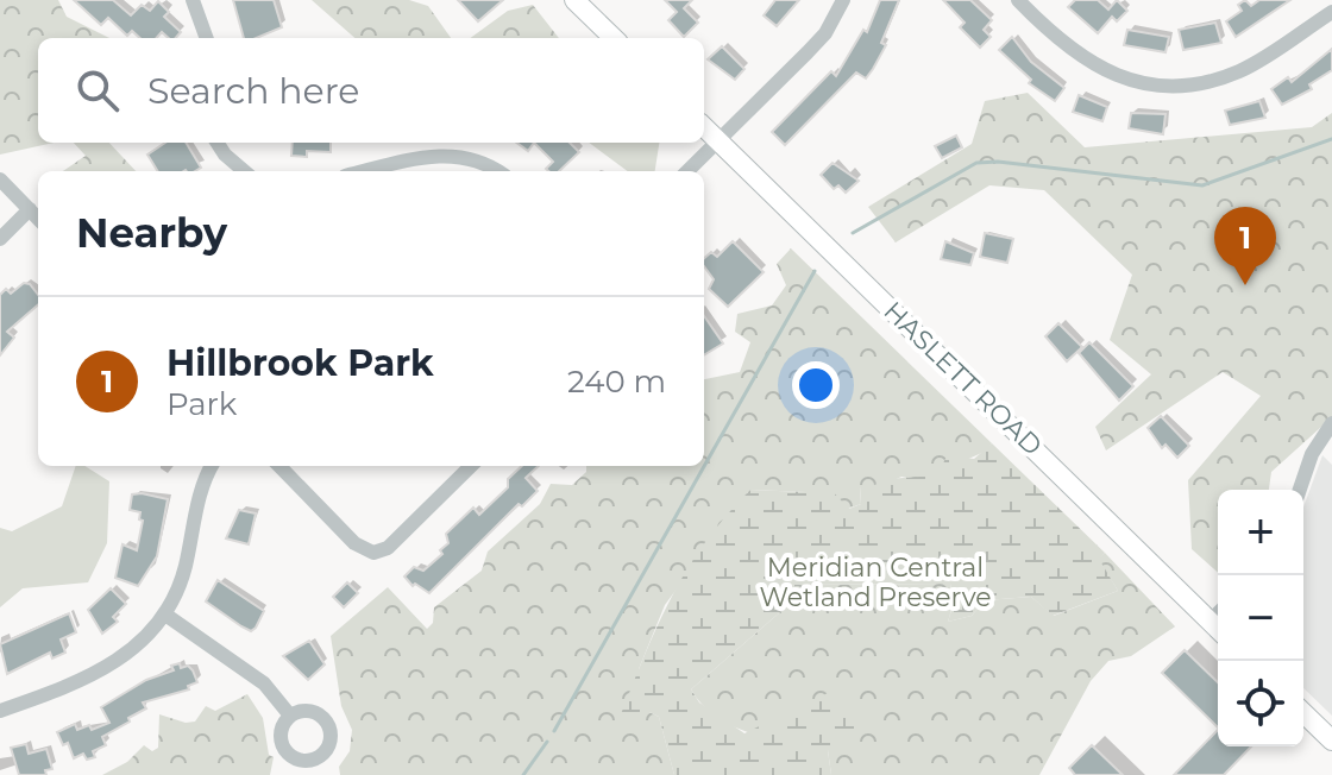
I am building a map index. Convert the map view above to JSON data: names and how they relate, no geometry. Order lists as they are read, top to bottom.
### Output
{
  "streets": {
    "main road": ["HASLETT ROAD"]
  },
  "parks": ["Meridian Central Wetland Preserve"],
  "page": {
    "search": "Search here",
    "heading": "Nearby",
    "pins": "1",
    "list": [
      {
        "mark": "1",
        "name": "Hillbrook Park",
        "note": "Park",
        "value": "240 m"
      }
    ],
    "map_buttons": ["+", "−"]
  }
}
